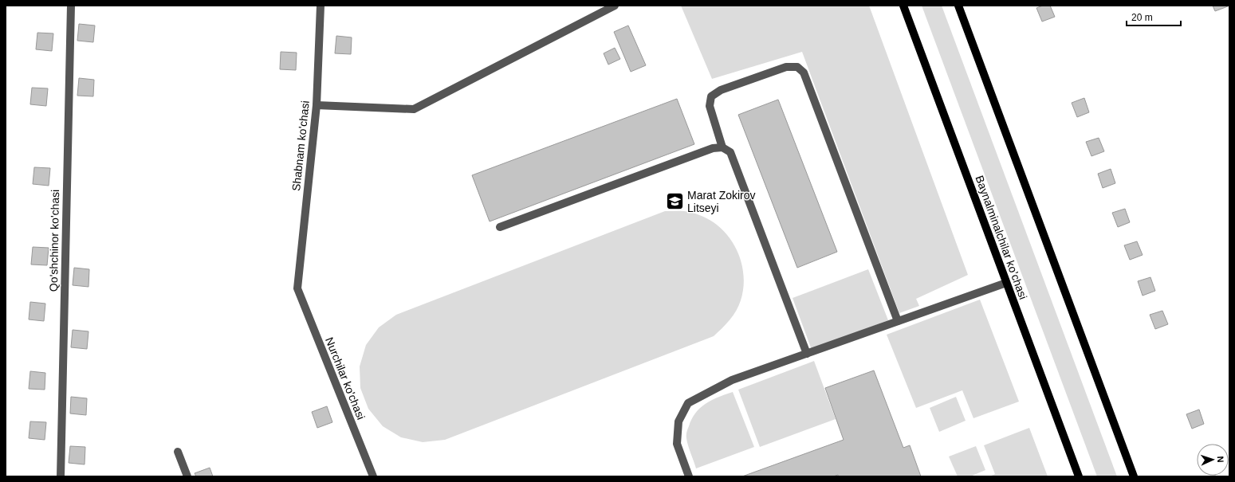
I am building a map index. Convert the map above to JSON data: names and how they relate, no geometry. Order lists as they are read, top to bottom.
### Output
{
  "streets": {
    "main road": ["Baynalminalchilar ko’chasi"],
    "street": ["Shabnam ko'chasi", "Qo'shchinor ko'chasi", "Nurchilar ko'chasi"]
  },
  "crossings": [
    ["Shabnam ko'chasi", "Nurchilar ko'chasi"]
  ],
  "places": {
    "school or university": ["Marat Zokirov Litseyi"]
  },
  "scale_bar": "20 m",
  "north": "right"
}
